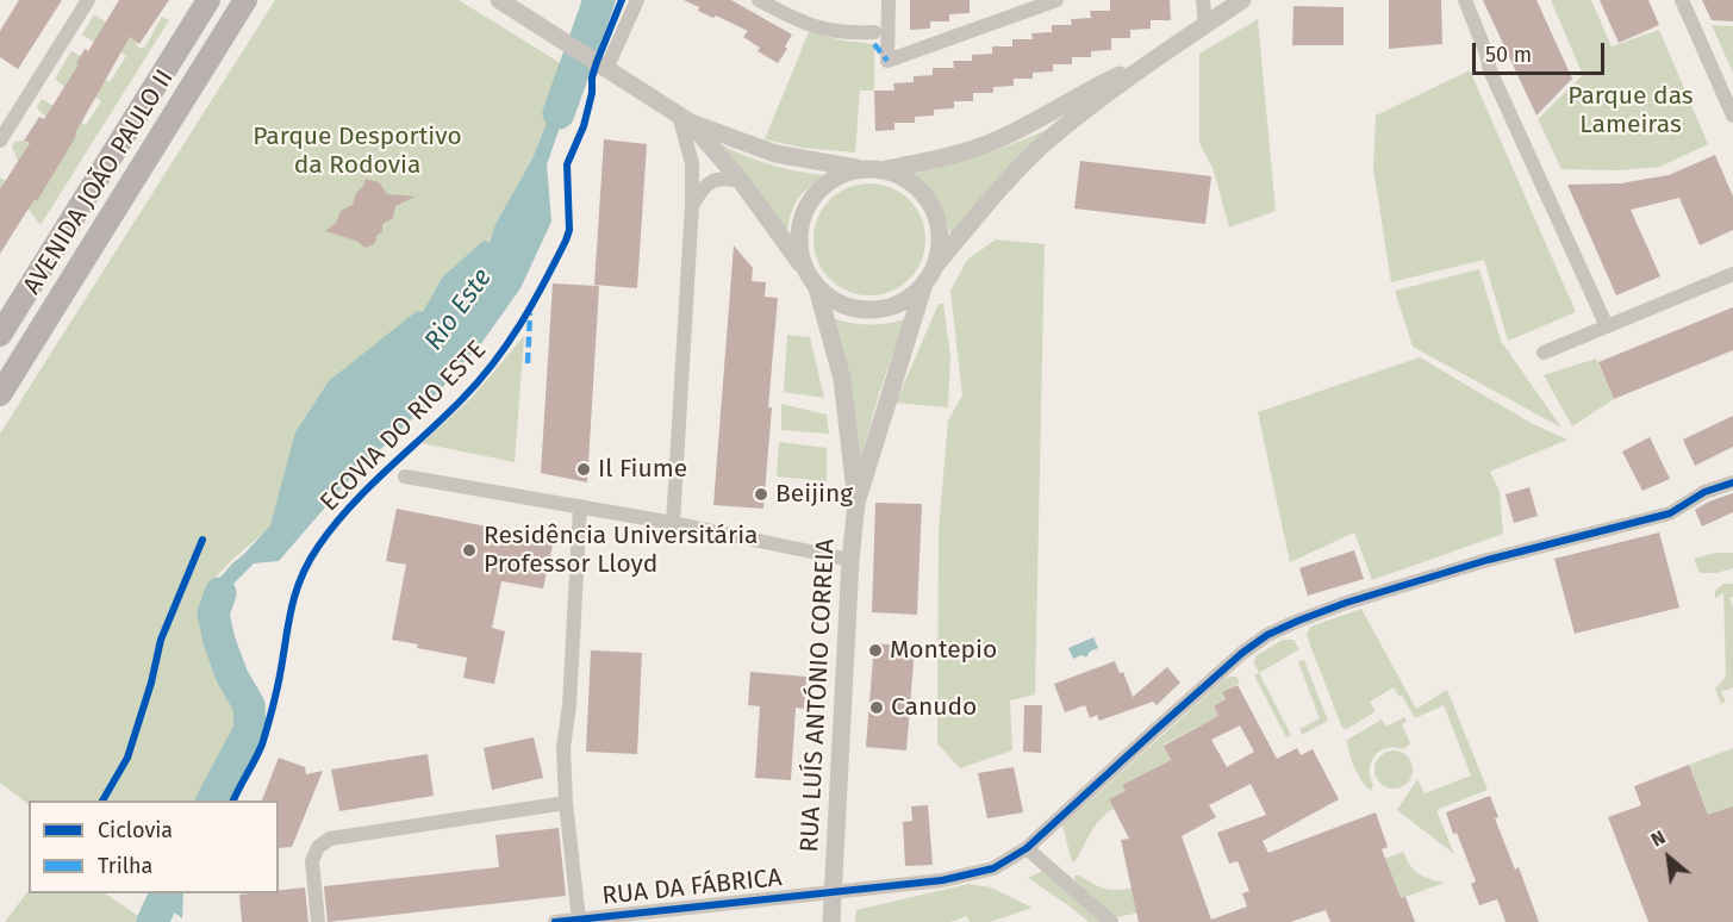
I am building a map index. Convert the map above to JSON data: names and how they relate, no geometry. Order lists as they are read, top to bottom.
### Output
{
  "streets": {
    "main road": ["AVENIDA JOÃO PAULO II"],
    "street": ["RUA LUÍS ANTÓNIO CORREIA", "RUA DA FÁBRICA"],
    "cycle path": ["ECOVIA DO RIO ESTE"]
  },
  "crossings": [
    ["RUA LUÍS ANTÓNIO CORREIA", "RUA DA FÁBRICA"]
  ],
  "water": ["Rio Este"],
  "parks": ["Parque das Lameiras", "Parque Desportivo da Rodovia"],
  "places": [
    "Il Fiume",
    "Beijing",
    "Residência Universitária Professor Lloyd",
    "Montepio",
    "Canudo"
  ],
  "legend": ["Ciclovia", "Trilha"],
  "scale_bar": "50 m",
  "north": "top left"
}
